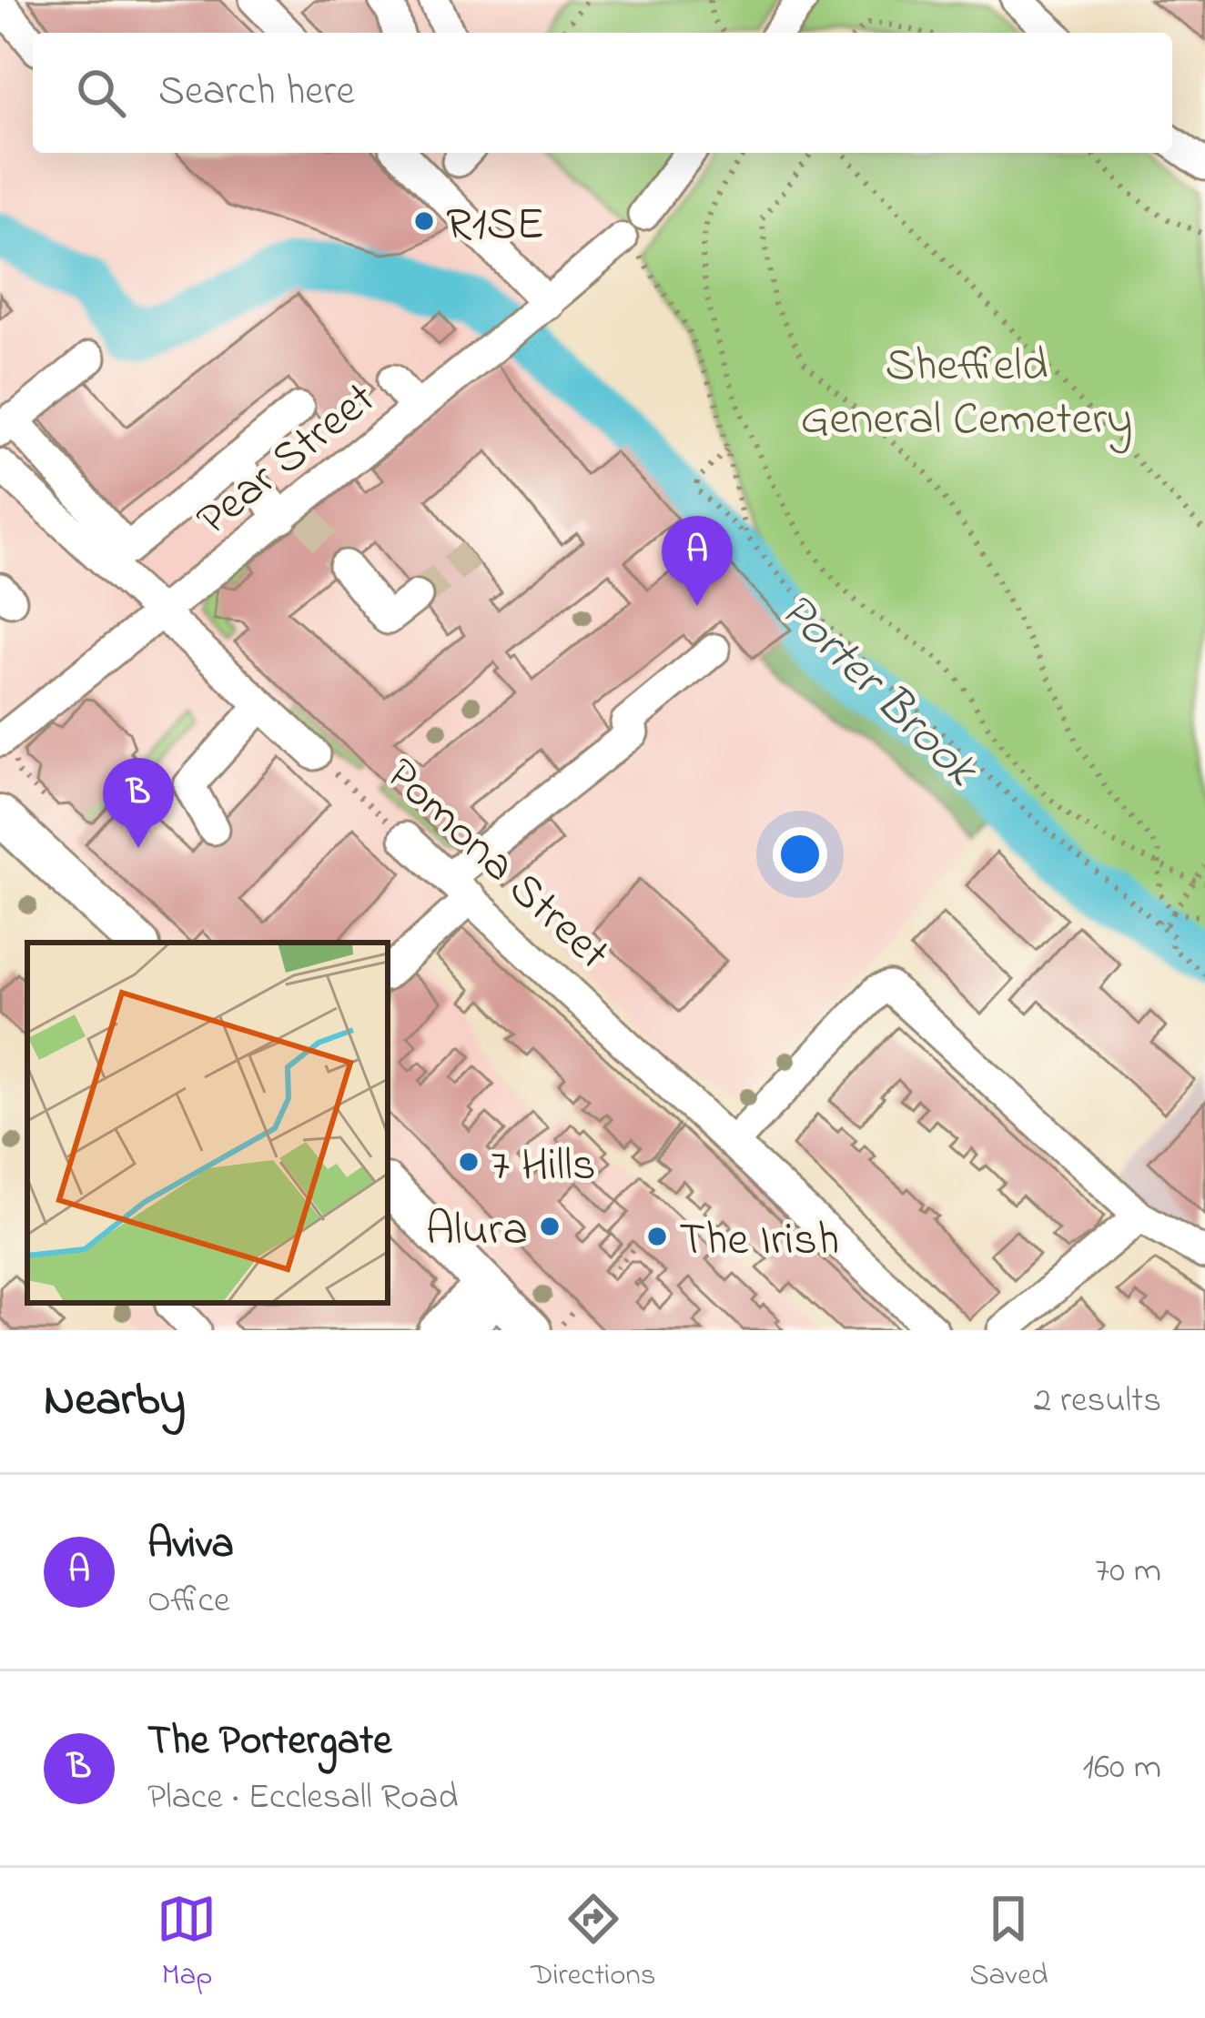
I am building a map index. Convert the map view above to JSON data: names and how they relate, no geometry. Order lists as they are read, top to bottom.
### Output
{
  "streets": {
    "street": ["Pear Street", "Pomona Street"]
  },
  "crossings": [
    ["Pear Street", "Pomona Street"]
  ],
  "water": ["Porter Brook"],
  "parks": ["Sheffield General Cemetery"],
  "places": [
    "R1SE",
    "7 Hills",
    "Alura",
    "The Irish"
  ],
  "page": {
    "search": "Search here",
    "pins": ["A", "B"],
    "heading": ["Nearby", "2 results"],
    "list": [
      {
        "mark": "A",
        "name": "Aviva",
        "note": "Office",
        "value": "70 m"
      },
      {
        "mark": "B",
        "name": "The Portergate",
        "note": "Place · Ecclesall Road",
        "value": "160 m"
      }
    ],
    "nav": ["Map", "Directions", "Saved"]
  }
}
